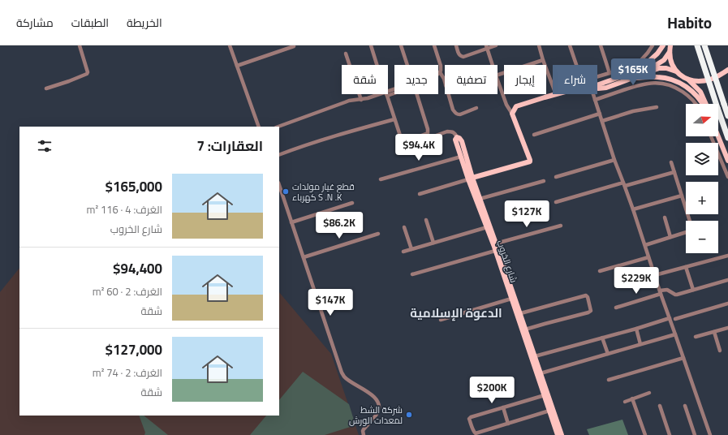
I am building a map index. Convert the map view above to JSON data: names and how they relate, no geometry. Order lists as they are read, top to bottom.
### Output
{
  "streets": {
    "main road": ["شارع الخروب"]
  },
  "districts": ["الدعوة الإسلامية"],
  "places": ["قطع غيار مولدات كهرباء S .N .K", "شركة الشط لمعدات الورش"],
  "north": "right",
  "page": {
    "header": "Habito",
    "nav": ["الخريطة", "الطبقات", "مشاركة"],
    "price": [
      "$165K",
      "$94.4K",
      "$127K",
      "$86.2K",
      "$229K",
      "$147K",
      "$200K"
    ],
    "chip": [
      "شراء",
      "إيجار",
      "تصفية",
      "جديد",
      "شقة"
    ],
    "map_buttons": ["+", "−"],
    "heading": "العقارات: 7",
    "list": [
      {
        "name": "$165,000",
        "note": "الغرف: 4 · 116 m² · شارع الخروب"
      },
      {
        "name": "$94,400",
        "note": "الغرف: 2 · 60 m² · شقة"
      },
      {
        "name": "$127,000",
        "note": "الغرف: 2 · 74 m² · شقة"
      }
    ]
  }
}
